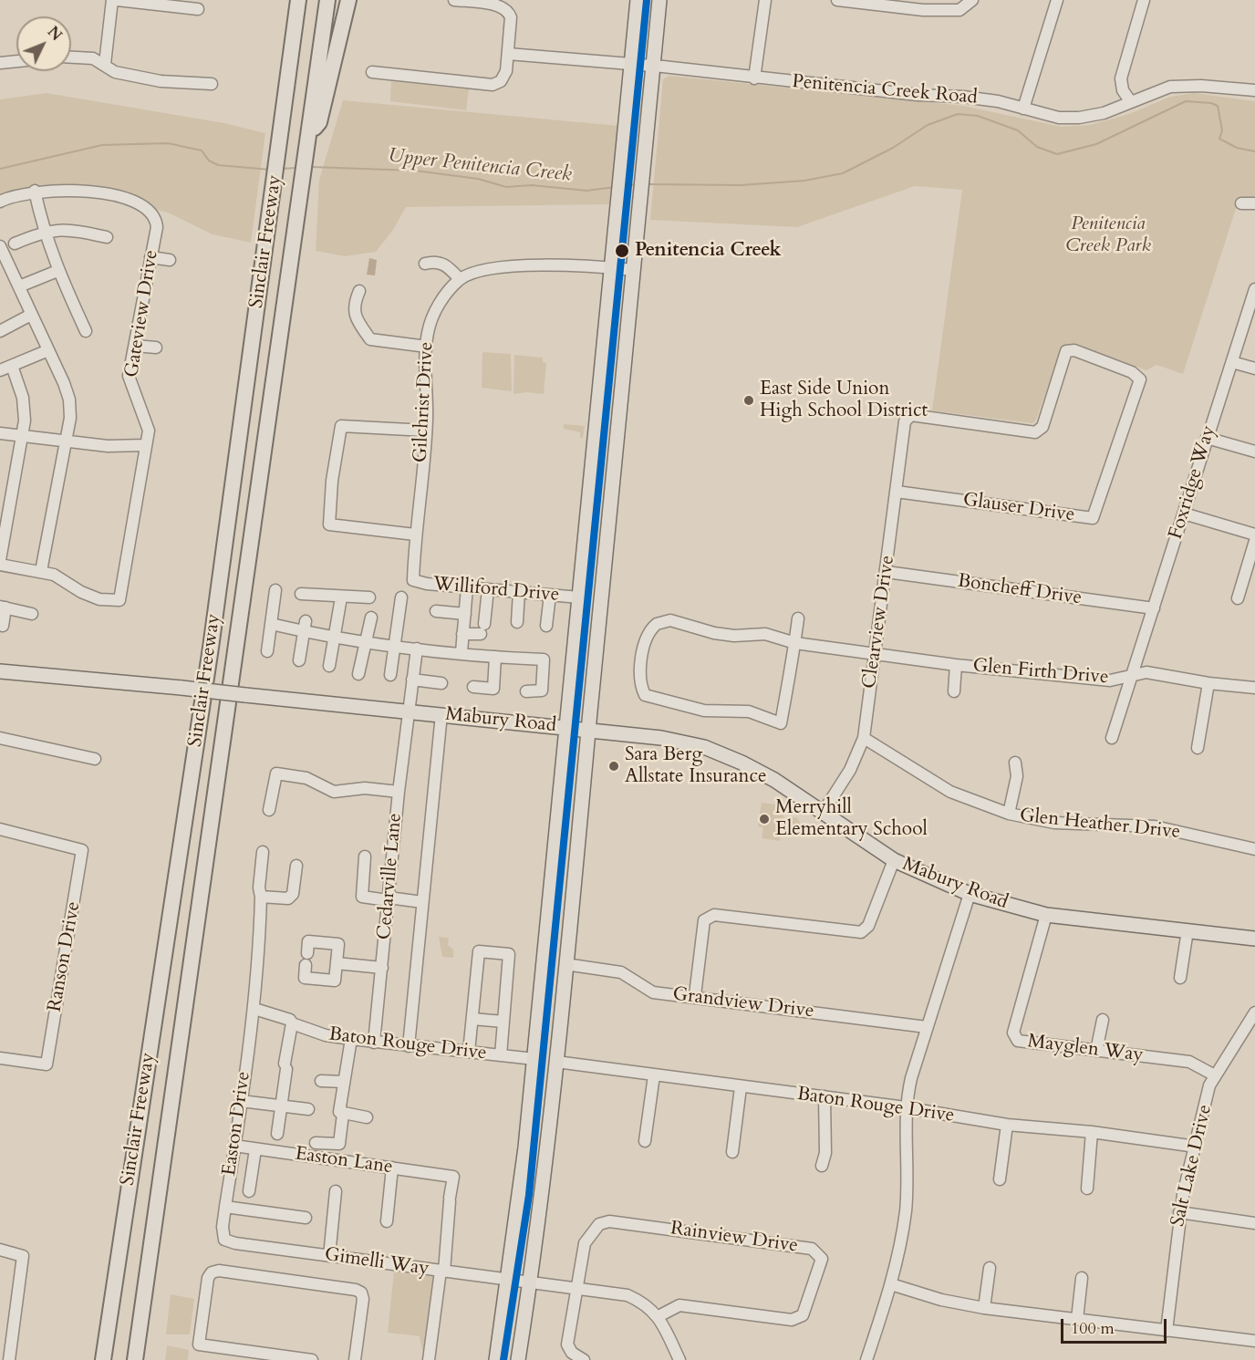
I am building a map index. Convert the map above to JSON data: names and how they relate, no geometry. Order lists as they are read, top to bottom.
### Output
{
  "streets": {
    "highway": ["Sinclair Freeway"],
    "main road": ["Mabury Road"],
    "street": [
      "Penitencia Creek Road",
      "Gateview Drive",
      "Gilchrist Drive",
      "Foxridge Way",
      "Glauser Drive",
      "Williford Drive",
      "Boncheff Drive",
      "Clearview Drive",
      "Glen Firth Drive",
      "Glen Heather Drive",
      "Cedarville Lane",
      "Ranson Drive",
      "Grandview Drive",
      "Baton Rouge Drive",
      "Mayglen Way",
      "Easton Drive",
      "Easton Lane",
      "Salt Lake Drive",
      "Rainview Drive",
      "Gimelli Way"
    ]
  },
  "crossings": [
    ["Gilchrist Drive", "Williford Drive"],
    ["Foxridge Way", "Boncheff Drive"],
    ["Foxridge Way", "Glen Firth Drive"],
    ["Glauser Drive", "Clearview Drive"],
    ["Boncheff Drive", "Clearview Drive"],
    ["Clearview Drive", "Glen Firth Drive"],
    ["Clearview Drive", "Mabury Road"],
    ["Clearview Drive", "Glen Heather Drive"],
    ["Mabury Road", "Cedarville Lane"],
    ["Mabury Road", "Mayglen Way"],
    ["Cedarville Lane", "Baton Rouge Drive"],
    ["Baton Rouge Drive", "Easton Drive"],
    ["Baton Rouge Drive", "Salt Lake Drive"],
    ["Mayglen Way", "Salt Lake Drive"],
    ["Easton Drive", "Easton Lane"],
    ["Easton Drive", "Gimelli Way"],
    ["Easton Lane", "Gimelli Way"],
    ["Rainview Drive", "Gimelli Way"]
  ],
  "water": ["Upper Penitencia Creek"],
  "parks": ["Penitencia Creek Park"],
  "places": [
    "Penitencia Creek",
    "East Side Union High School District",
    "Sara Berg Allstate Insurance",
    "Merryhill Elementary School"
  ],
  "scale_bar": "100 m",
  "north": "top right"
}
